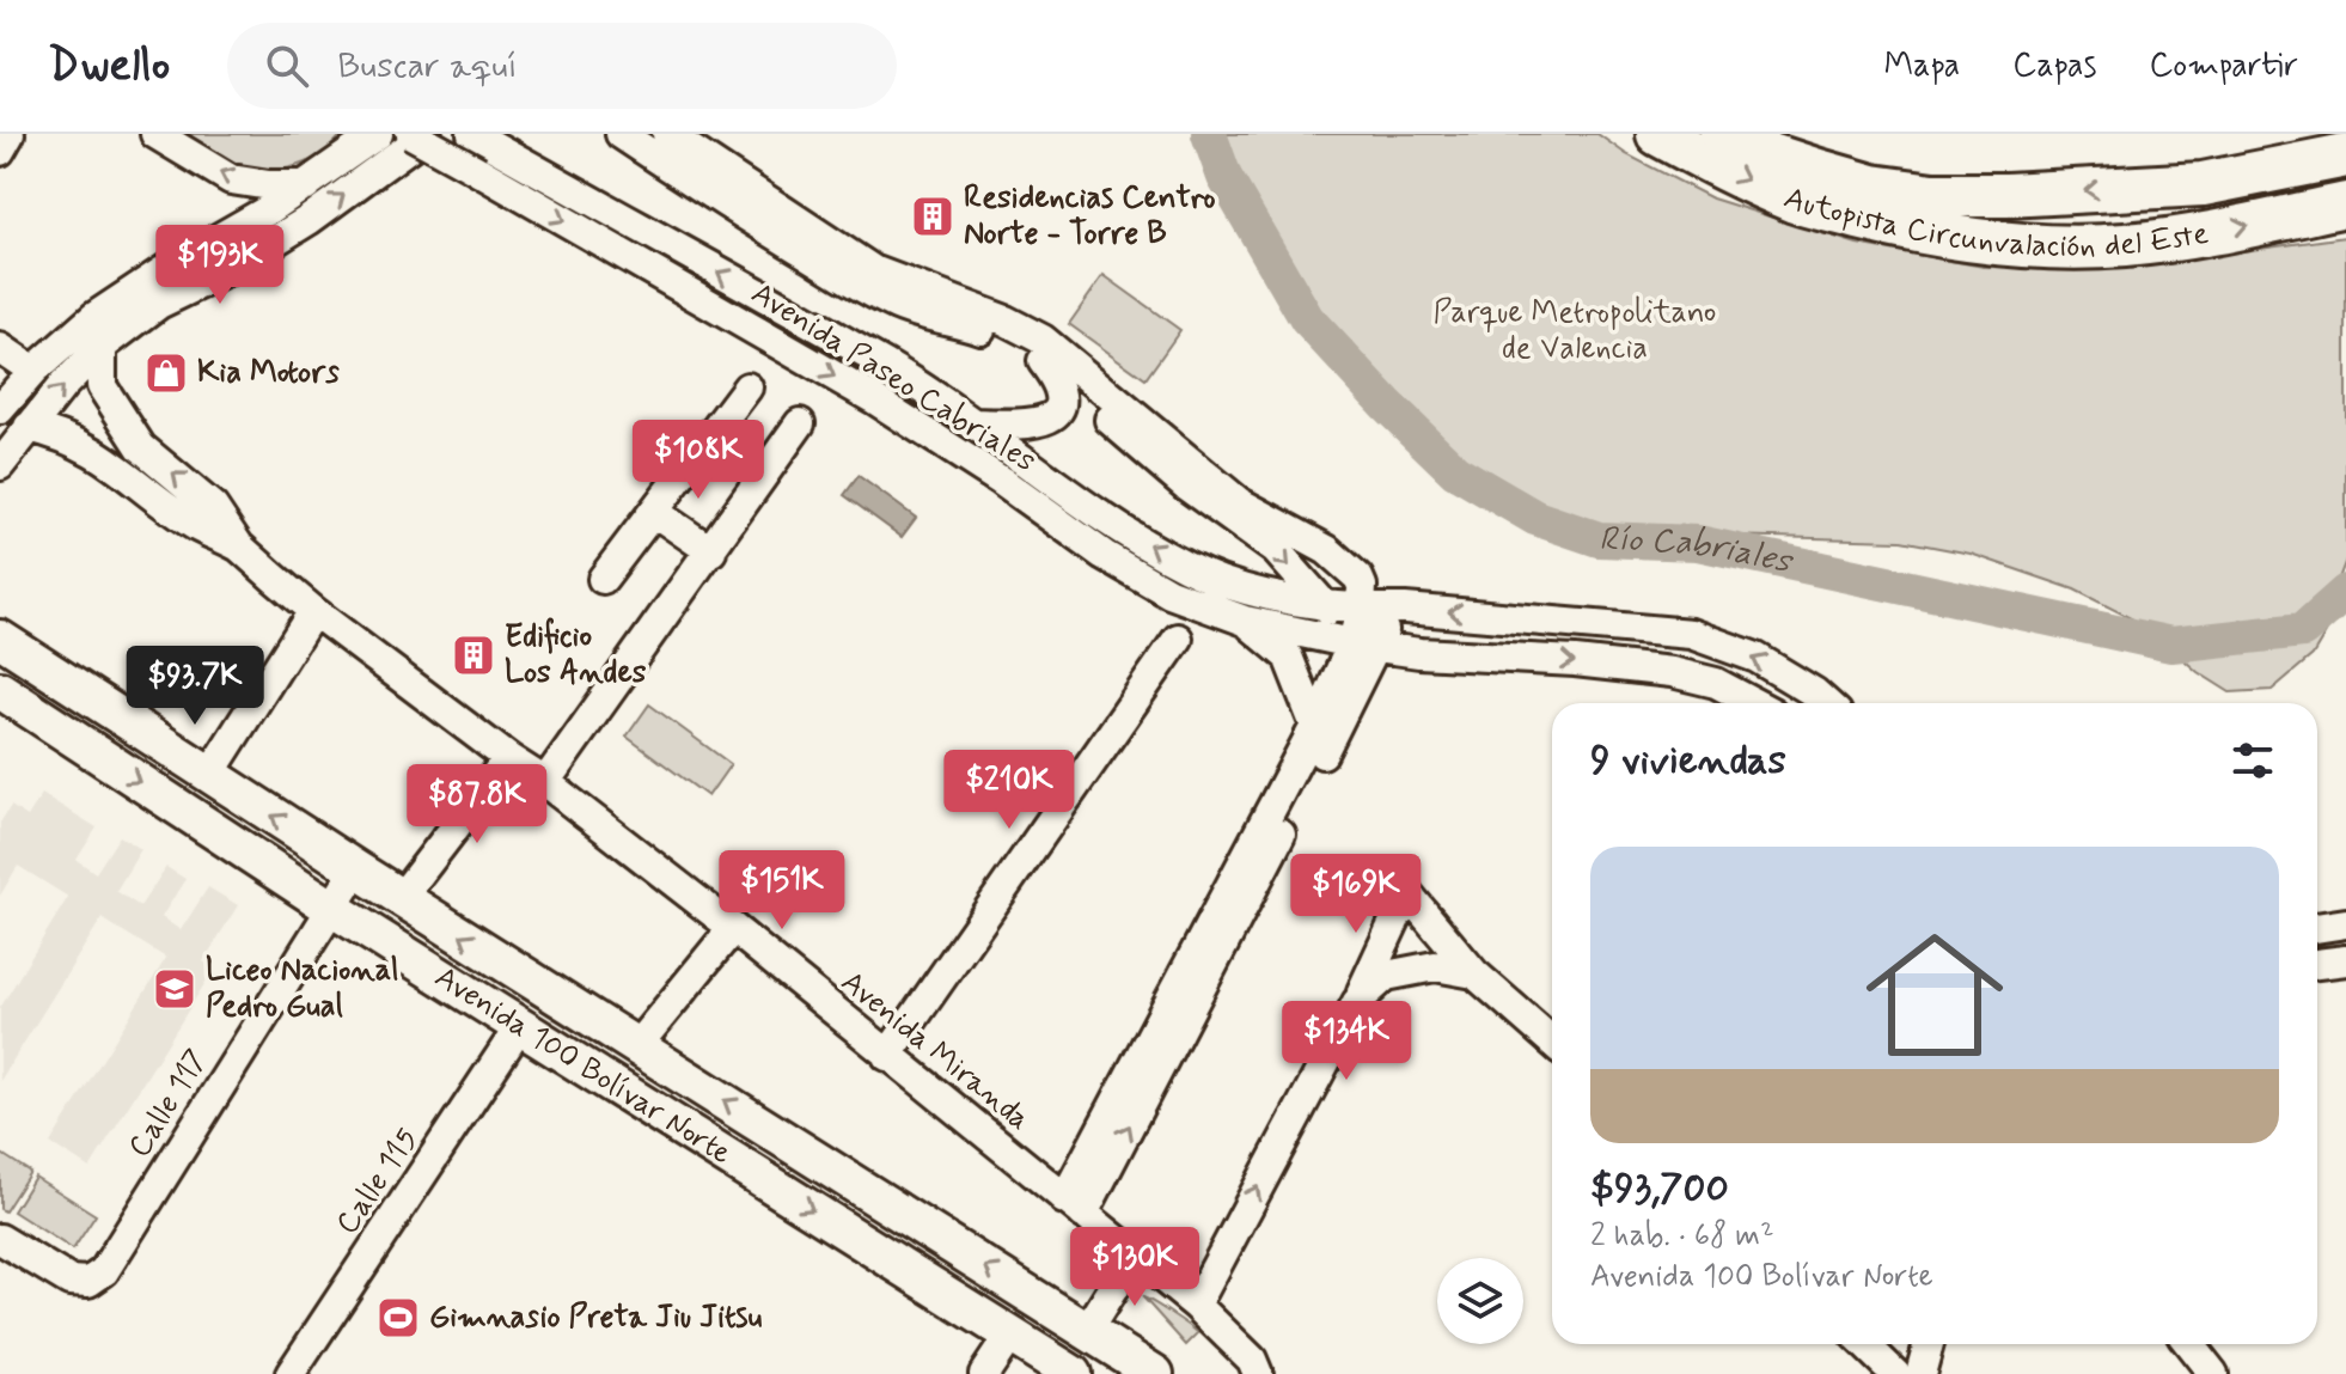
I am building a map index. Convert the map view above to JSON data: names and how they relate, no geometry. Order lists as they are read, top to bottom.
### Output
{
  "streets": {
    "highway": ["Autopista Circunvalación del Este"],
    "main road": ["Avenida 100 Bolívar Norte"],
    "street": [
      "Avenida Paseo Cabriales",
      "Avenida Miranda",
      "Calle 117",
      "Calle 115"
    ]
  },
  "crossings": [
    ["Avenida 100 Bolívar Norte", "Calle 117"],
    ["Avenida 100 Bolívar Norte", "Calle 115"]
  ],
  "water": ["Río Cabriales"],
  "parks": ["Parque Metropolitano de Valencia"],
  "places": {
    "building": ["Residencias Centro Norte - Torre B", "Edificio Los Andes"],
    "shop": ["Kia Motors"],
    "school or university": ["Liceo Nacional Pedro Gual"],
    "sports": ["Gimnasio Preta Jiu Jitsu"]
  },
  "page": {
    "header": "Dwello",
    "search": "Buscar aquí",
    "nav": ["Mapa", "Capas", "Compartir"],
    "price": [
      "$193K",
      "$108K",
      "$93.7K",
      "$210K",
      "$87.8K",
      "$151K",
      "$169K",
      "$134K",
      "$130K"
    ],
    "heading": "9 viviendas",
    "list": [
      {
        "name": "$93,700",
        "note": "2 hab. · 68 m² · Avenida 100 Bolívar Norte"
      }
    ]
  }
}
